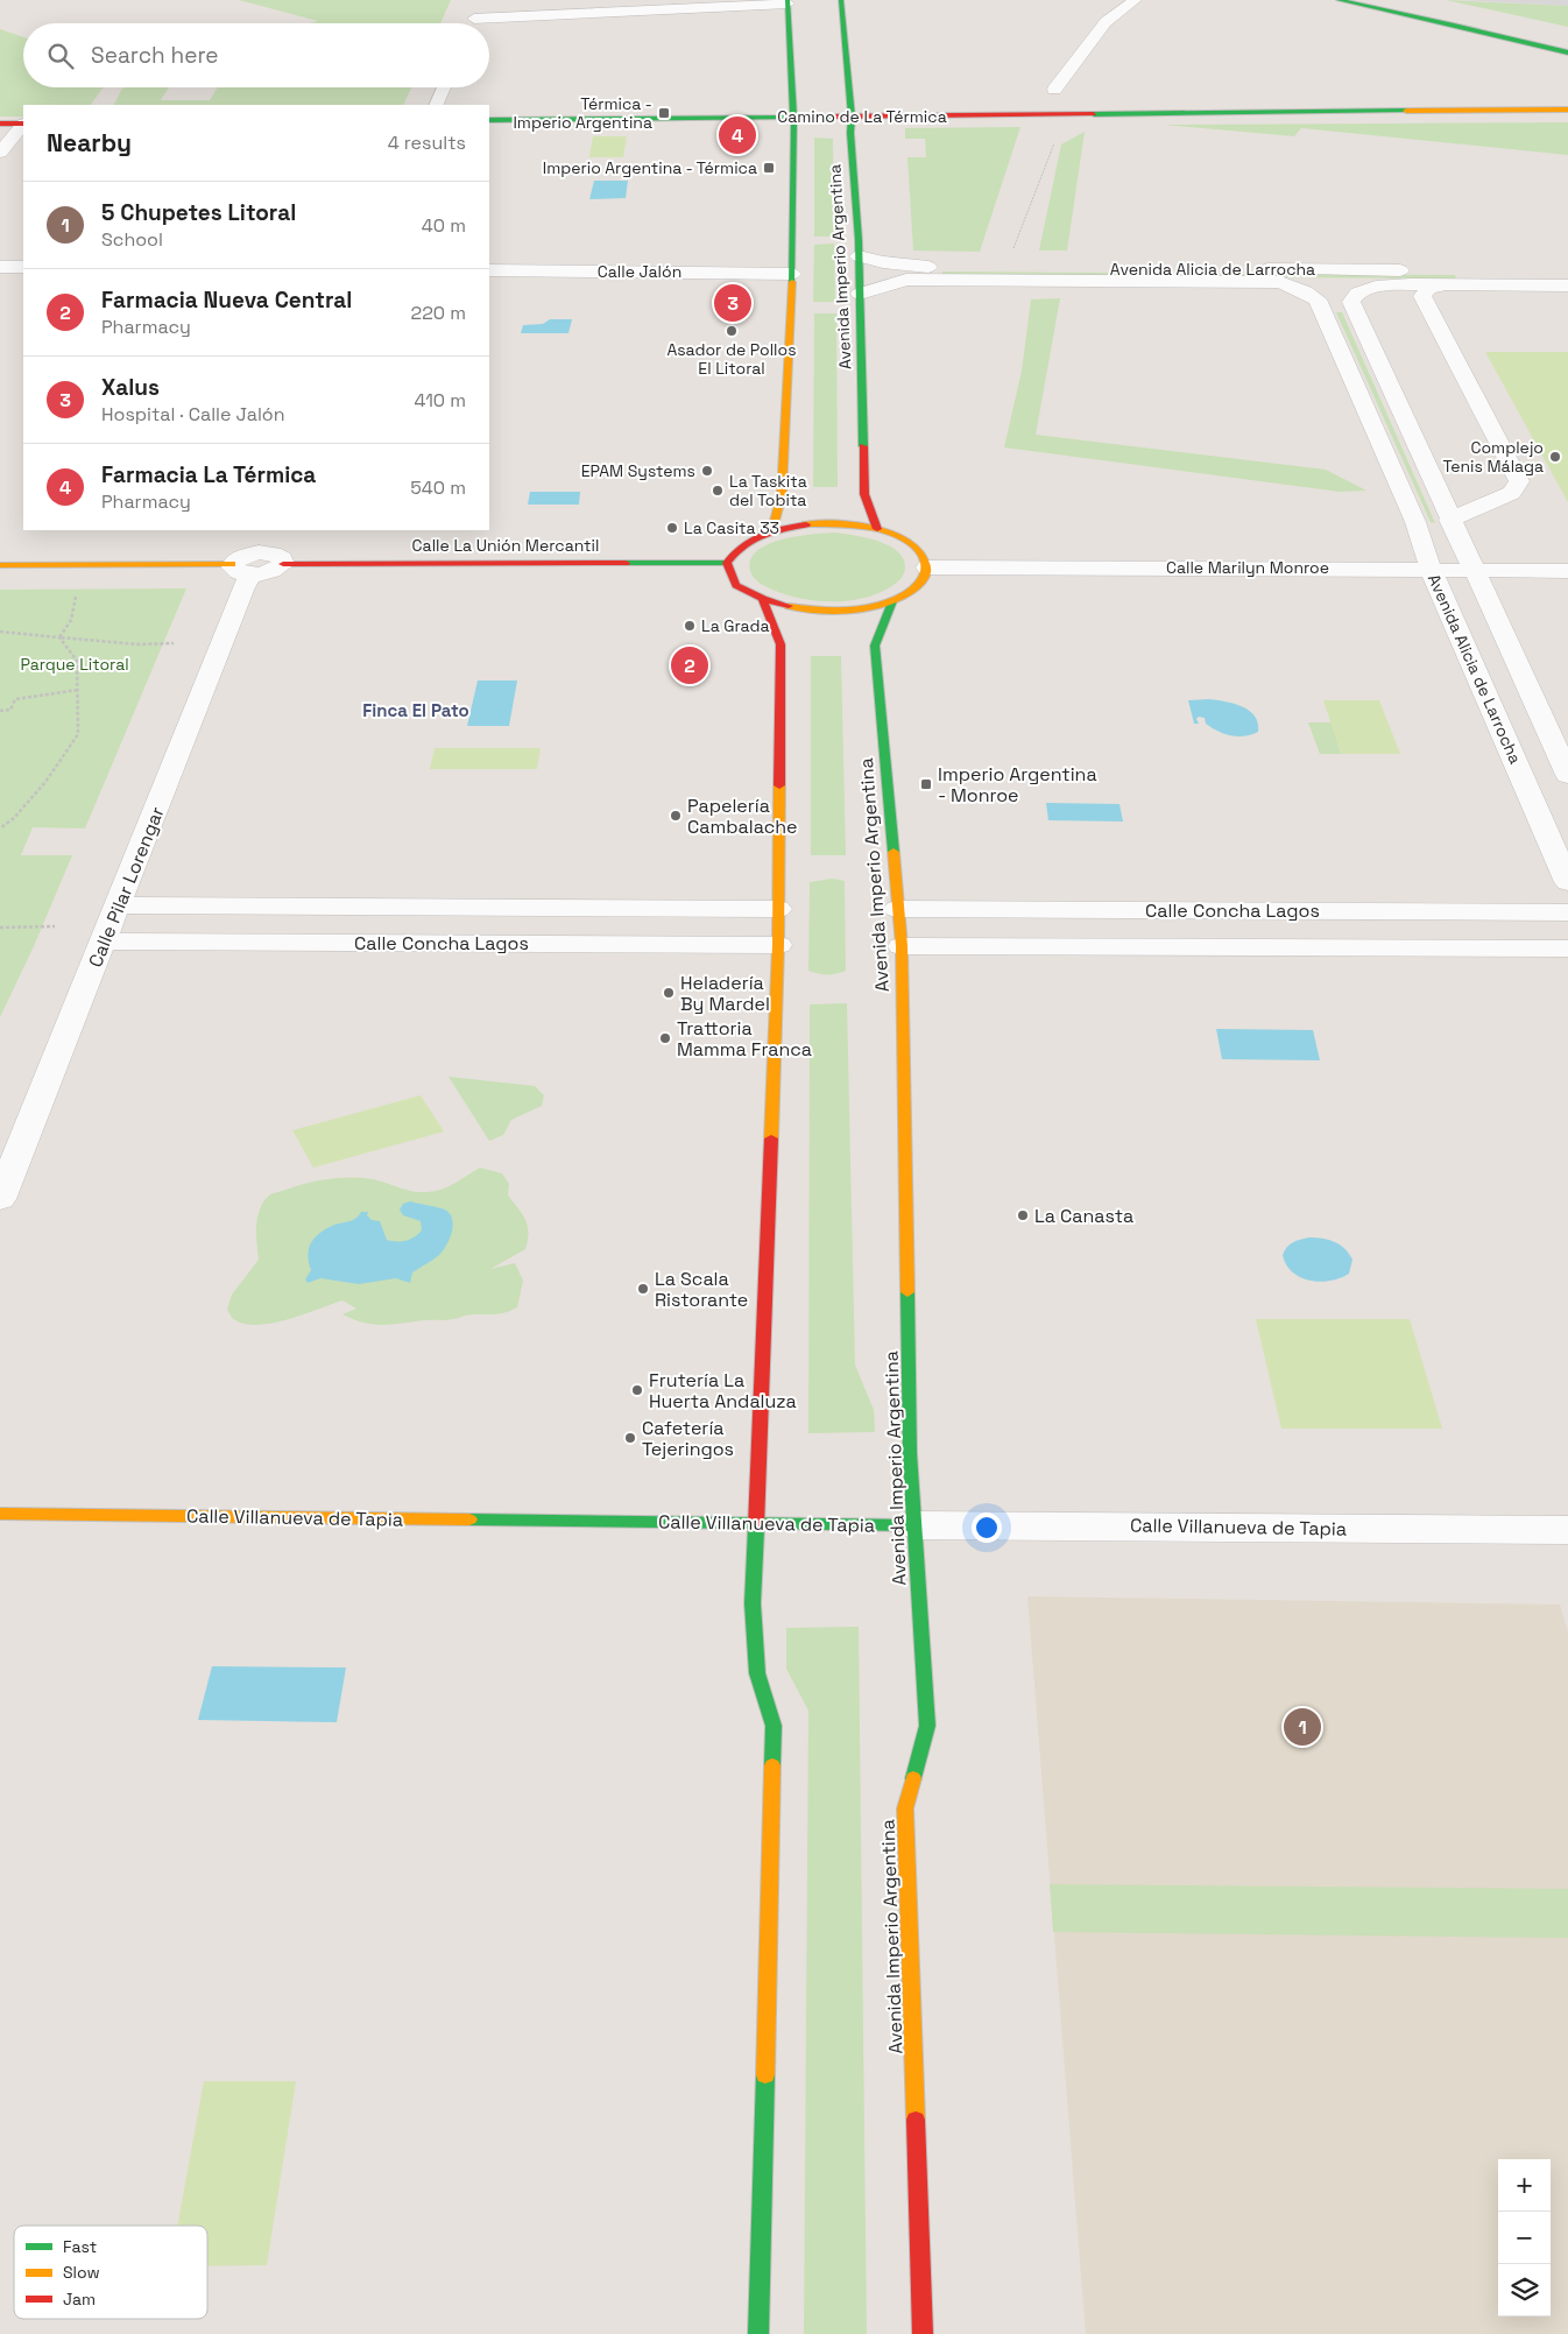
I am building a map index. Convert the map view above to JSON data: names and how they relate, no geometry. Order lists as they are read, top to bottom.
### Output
{
  "streets": {
    "street": [
      "Camino de La Térmica",
      "Avenida Imperio Argentina",
      "Avenida Alicia de Larrocha",
      "Calle Jalón",
      "Calle La Unión Mercantil",
      "Calle Marilyn Monroe",
      "Calle Pilar Lorengar",
      "Calle Concha Lagos",
      "Calle Villanueva de Tapia"
    ]
  },
  "crossings": [
    ["Camino de La Térmica", "Avenida Imperio Argentina"],
    ["Avenida Imperio Argentina", "Avenida Alicia de Larrocha"],
    ["Avenida Imperio Argentina", "Calle Concha Lagos"],
    ["Avenida Imperio Argentina", "Calle Villanueva de Tapia"],
    ["Avenida Alicia de Larrocha", "Calle Marilyn Monroe"],
    ["Calle Pilar Lorengar", "Calle Concha Lagos"]
  ],
  "districts": ["Finca El Pato"],
  "parks": ["Parque Litoral"],
  "places": {
    "transit": ["Térmica - Imperio Argentina", "Imperio Argentina - Térmica", "Imperio Argentina - Monroe"],
    "other": [
      "Asador de Pollos El Litoral",
      "Complejo Tenis Málaga",
      "EPAM Systems",
      "La Taskita del Tobita",
      "La Casita 33",
      "La Grada",
      "Papelería Cambalache",
      "Heladería By Mardel",
      "Trattoria Mamma Franca",
      "La Canasta",
      "La Scala Ristorante",
      "Frutería La Huerta Andaluza",
      "Cafetería Tejeringos"
    ]
  },
  "legend": ["Fast", "Slow", "Jam"],
  "page": {
    "search": "Search here",
    "heading": ["Nearby", "4 results"],
    "pins": [
      "4",
      "3",
      "2",
      "1"
    ],
    "list": [
      {
        "mark": "1",
        "name": "5 Chupetes Litoral",
        "note": "School",
        "value": "40 m"
      },
      {
        "mark": "2",
        "name": "Farmacia Nueva Central",
        "note": "Pharmacy",
        "value": "220 m"
      },
      {
        "mark": "3",
        "name": "Xalus",
        "note": "Hospital · Calle Jalón",
        "value": "410 m"
      },
      {
        "mark": "4",
        "name": "Farmacia La Térmica",
        "note": "Pharmacy",
        "value": "540 m"
      }
    ],
    "map_buttons": ["+", "−"]
  }
}
